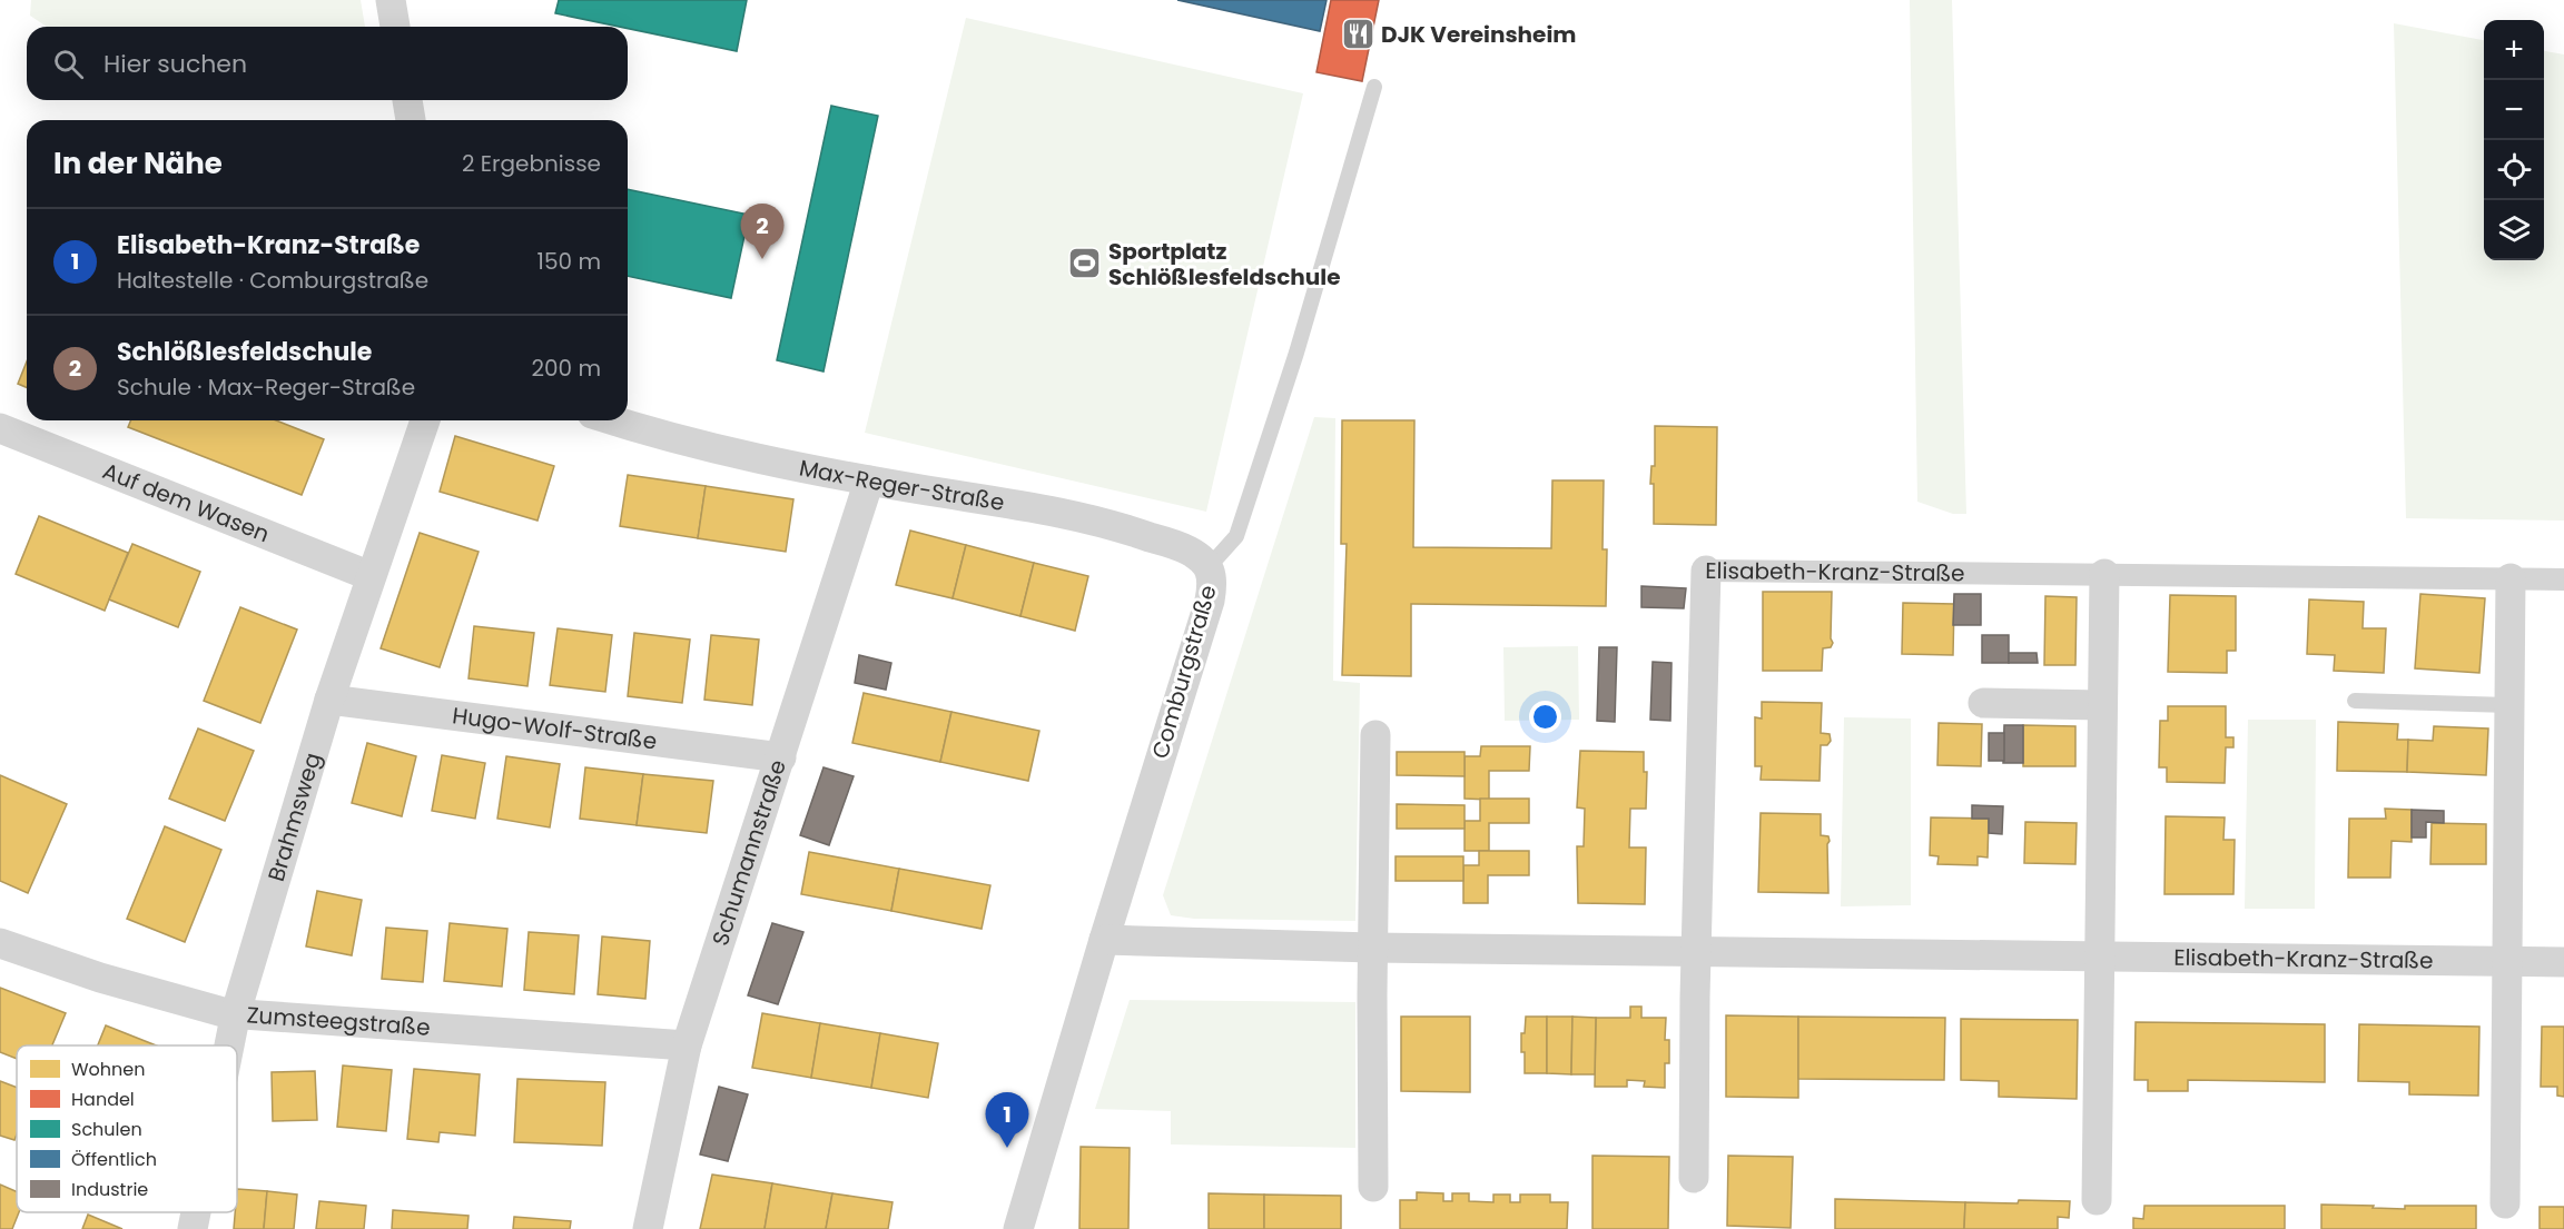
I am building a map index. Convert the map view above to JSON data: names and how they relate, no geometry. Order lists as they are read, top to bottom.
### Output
{
  "streets": {
    "street": [
      "Max-Reger-Straße",
      "Auf dem Wasen",
      "Elisabeth-Kranz-Straße",
      "Comburgstraße",
      "Hugo-Wolf-Straße",
      "Brahmsweg",
      "Schumannstraße",
      "Zumsteegstraße"
    ]
  },
  "crossings": [
    ["Max-Reger-Straße", "Comburgstraße"],
    ["Max-Reger-Straße", "Schumannstraße"],
    ["Auf dem Wasen", "Brahmsweg"],
    ["Elisabeth-Kranz-Straße", "Comburgstraße"],
    ["Hugo-Wolf-Straße", "Brahmsweg"],
    ["Hugo-Wolf-Straße", "Schumannstraße"],
    ["Brahmsweg", "Zumsteegstraße"],
    ["Schumannstraße", "Zumsteegstraße"]
  ],
  "places": {
    "restaurant": ["DJK Vereinsheim"],
    "sports": ["Sportplatz Schlößlesfeldschule"]
  },
  "legend": [
    "Wohnen",
    "Handel",
    "Schulen",
    "Öffentlich",
    "Industrie"
  ],
  "page": {
    "map_buttons": ["+", "−"],
    "search": "Hier suchen",
    "heading": ["In der Nähe", "2 Ergebnisse"],
    "pins": ["2", "1"],
    "list": [
      {
        "mark": "1",
        "name": "Elisabeth-Kranz-Straße",
        "note": "Haltestelle · Comburgstraße",
        "value": "150 m"
      },
      {
        "mark": "2",
        "name": "Schlößlesfeldschule",
        "note": "Schule · Max-Reger-Straße",
        "value": "200 m"
      }
    ]
  }
}
